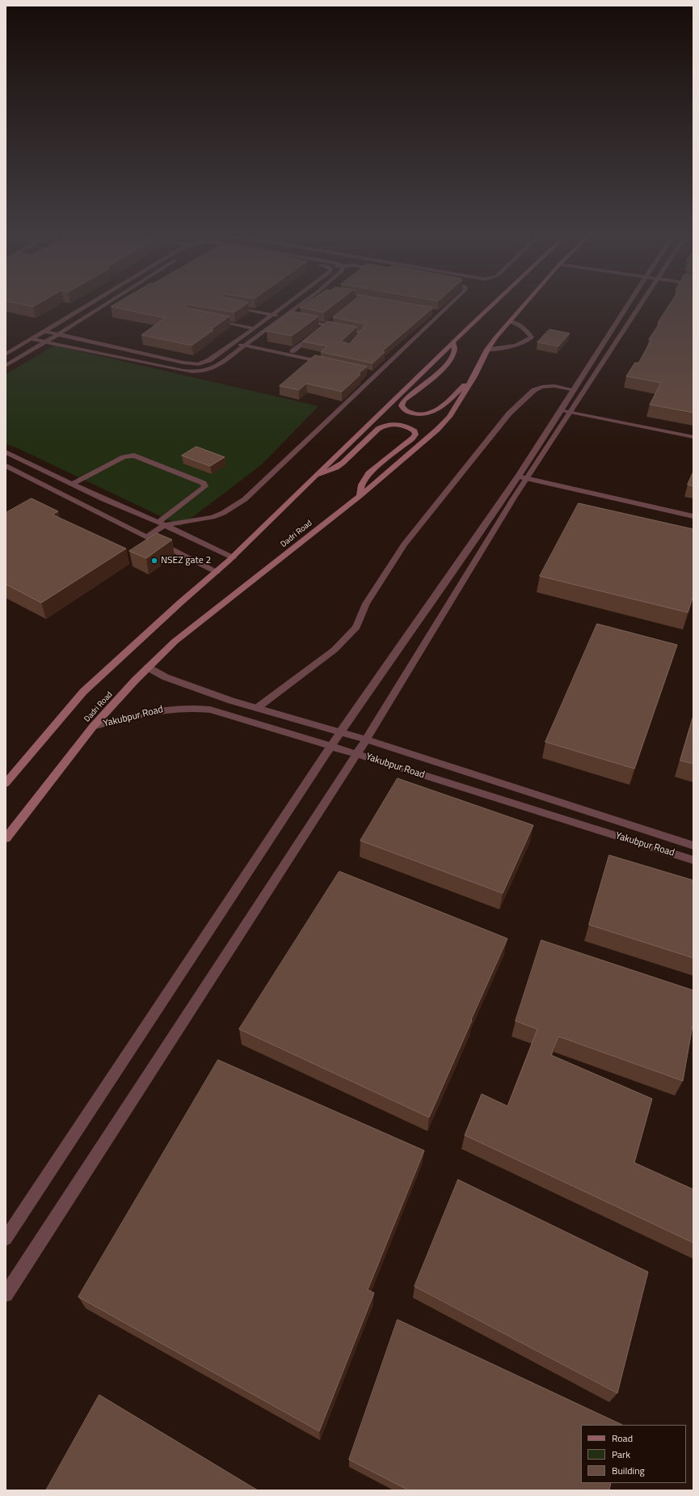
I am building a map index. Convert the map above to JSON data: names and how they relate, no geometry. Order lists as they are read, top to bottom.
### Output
{
  "streets": {
    "main road": ["Dadri Road"],
    "street": ["Yakubpur Road"]
  },
  "crossings": [
    ["Dadri Road", "Yakubpur Road"]
  ],
  "places": ["NSEZ gate 2"],
  "legend": ["Road", "Park", "Building"]
}
